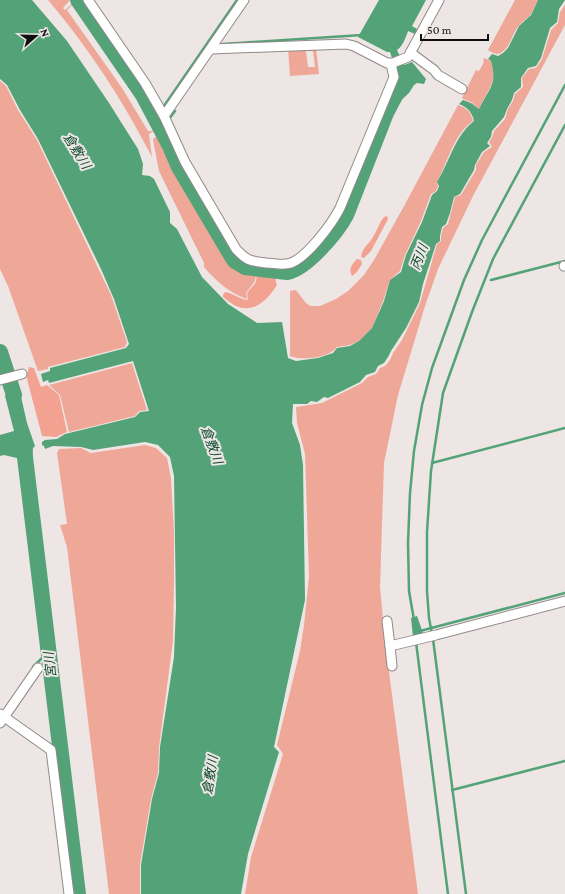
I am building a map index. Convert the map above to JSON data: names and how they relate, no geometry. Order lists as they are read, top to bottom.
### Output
{
  "water": ["倉敷川", "丙川", "宮川"],
  "scale_bar": "50 m",
  "north": "right"
}
